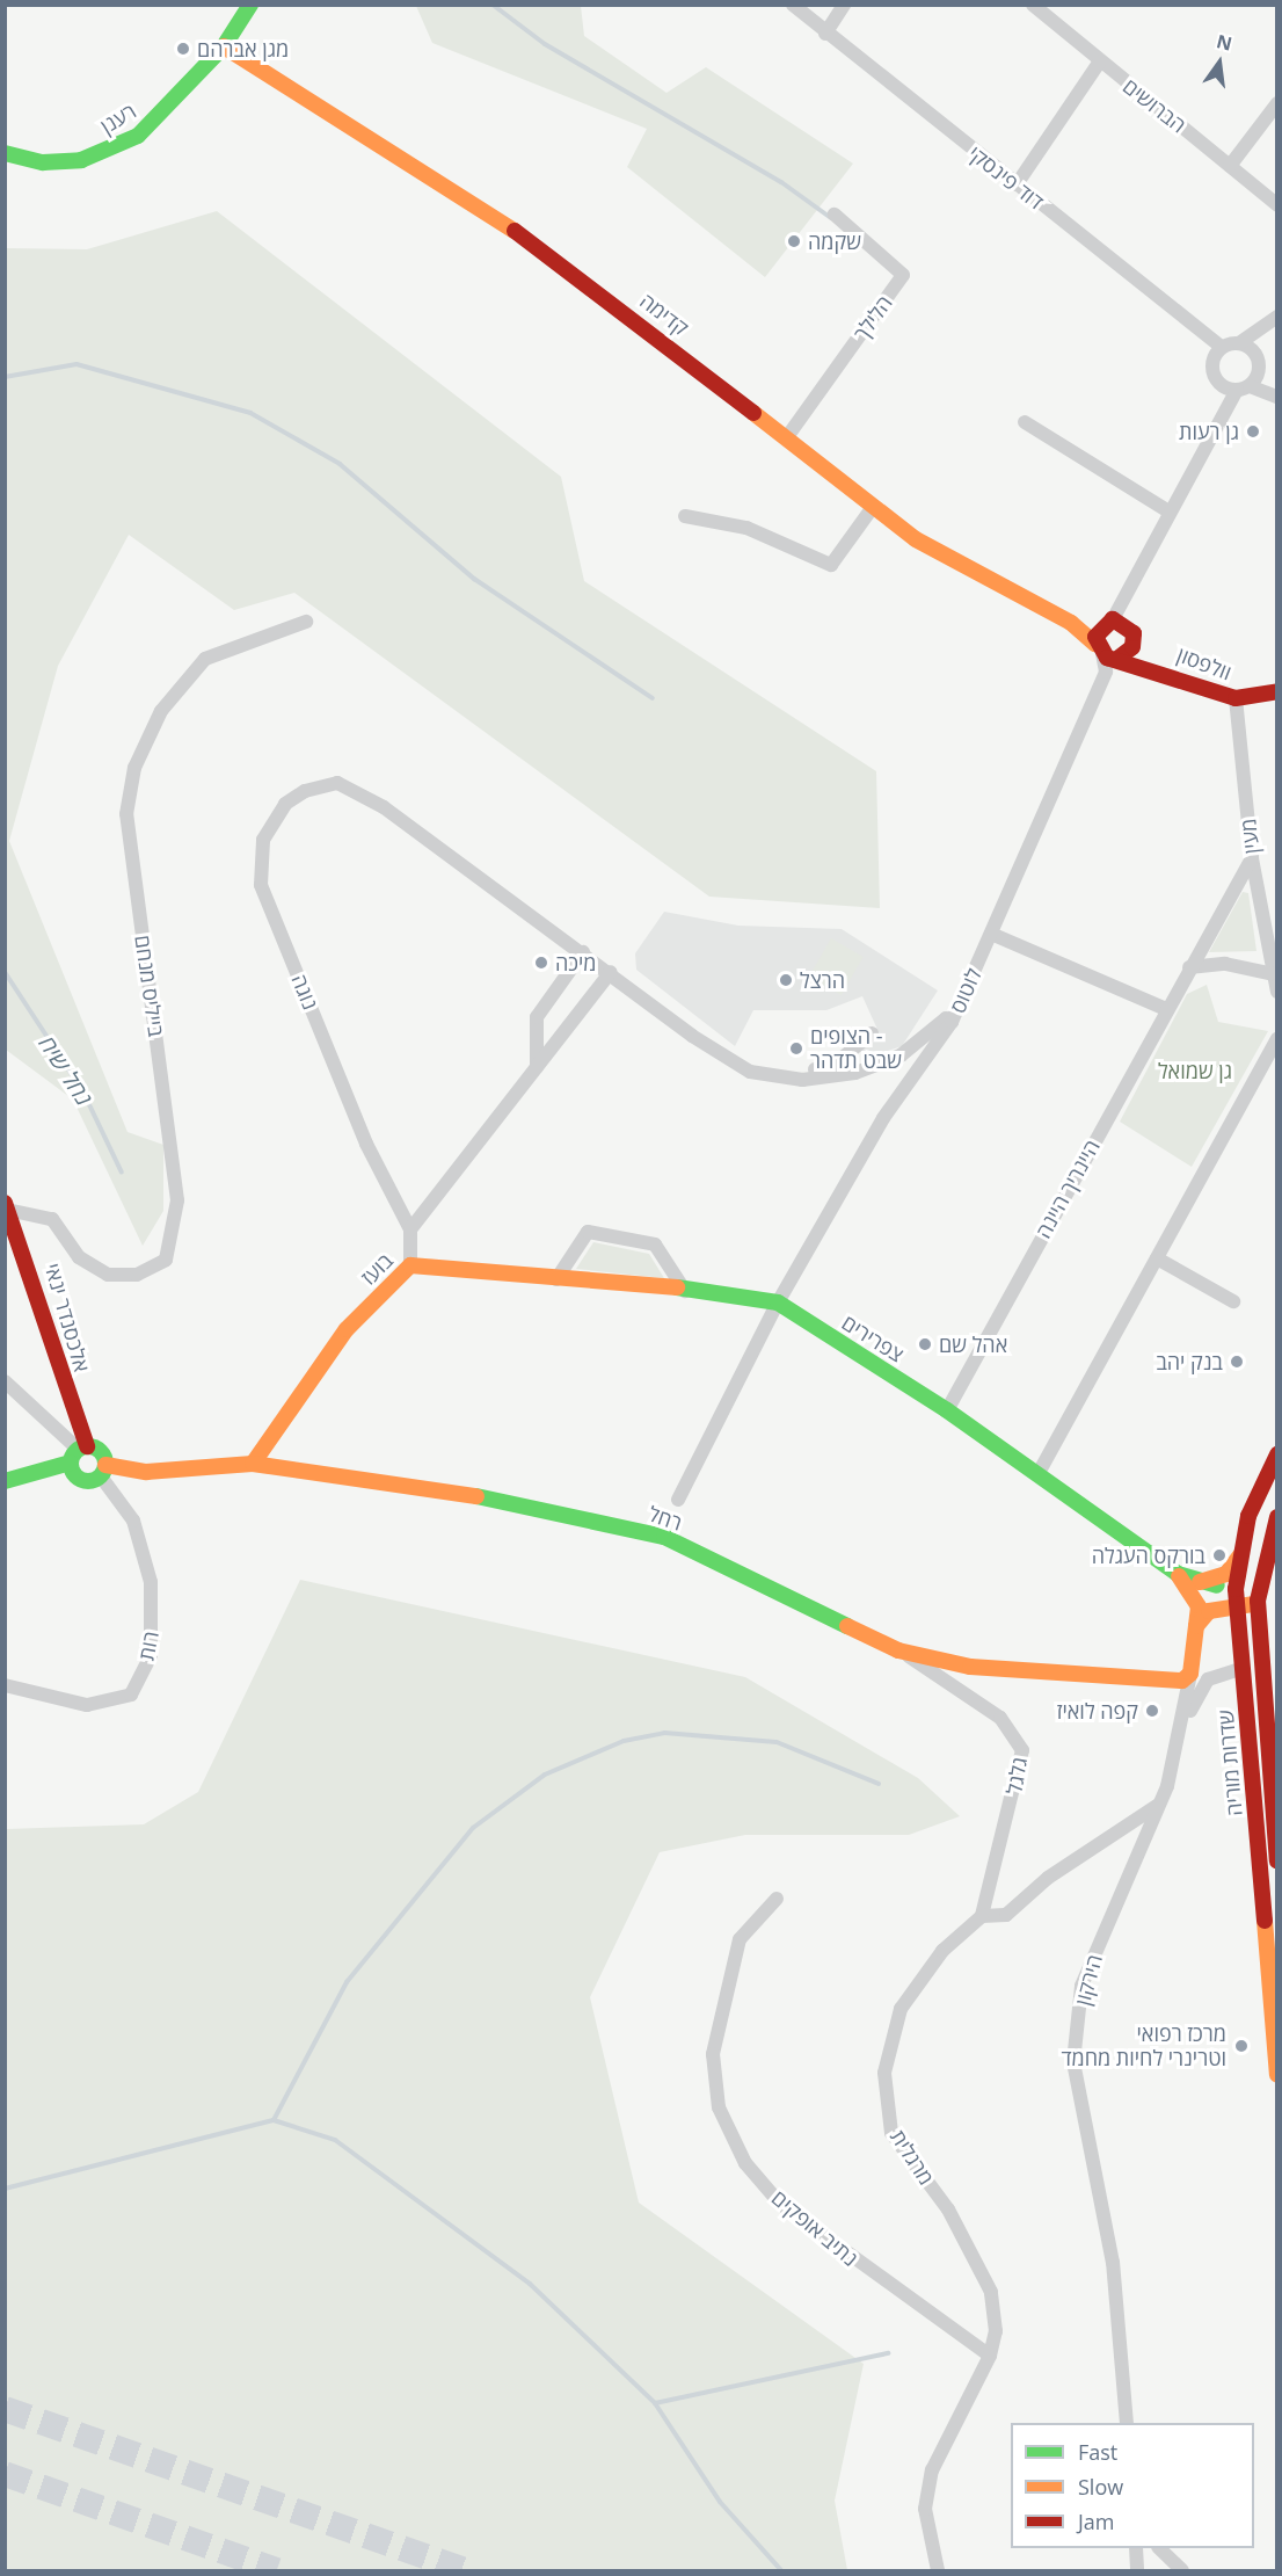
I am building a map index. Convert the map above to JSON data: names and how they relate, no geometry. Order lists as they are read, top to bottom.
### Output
{
  "streets": {
    "street": [
      "הברושים",
      "רענן",
      "דוד פינסקי",
      "קדימה",
      "הלילך",
      "וולפסון",
      "מעין",
      "בייליס מנחם",
      "לוטוס",
      "נוגה",
      "היינריך היינה",
      "בועז",
      "אלכסנדר ינאי",
      "צפרירים",
      "רחל",
      "רות",
      "שדרות מוריה",
      "גלגל",
      "הירקון",
      "מרגלית",
      "נתיב אופקים"
    ]
  },
  "crossings": [
    ["רענן", "קדימה"],
    ["קדימה", "הלילך"],
    ["קדימה", "וולפסון"],
    ["קדימה", "לוטוס"],
    ["וולפסון", "מעין"],
    ["וולפסון", "לוטוס"],
    ["מעין", "היינריך היינה"],
    ["בייליס מנחם", "אלכסנדר ינאי"],
    ["לוטוס", "צפרירים"],
    ["נוגה", "בועז"],
    ["היינריך היינה", "צפרירים"],
    ["בועז", "צפרירים"],
    ["בועז", "רחל"],
    ["אלכסנדר ינאי", "רחל"],
    ["צפרירים", "שדרות מוריה"],
    ["רחל", "רות"],
    ["רחל", "גלגל"],
    ["רחל", "הירקון"],
    ["גלגל", "מרגלית"],
    ["הירקון", "מרגלית"],
    ["מרגלית", "נתיב אופקים"]
  ],
  "water": ["נחל שיח"],
  "parks": ["גן שמואל"],
  "places": [
    "מגן אברהם",
    "שקמה",
    "גן רעות",
    "מיכה",
    "הרצל",
    "הצופים - שבט תדהר",
    "אהל שם",
    "בנק יהב",
    "בורקס העגלה",
    "קפה לואיז",
    "מרכז רפואי וטרינרי לחיות מחמד"
  ],
  "legend": ["Fast", "Slow", "Jam"],
  "north": "top"
}
